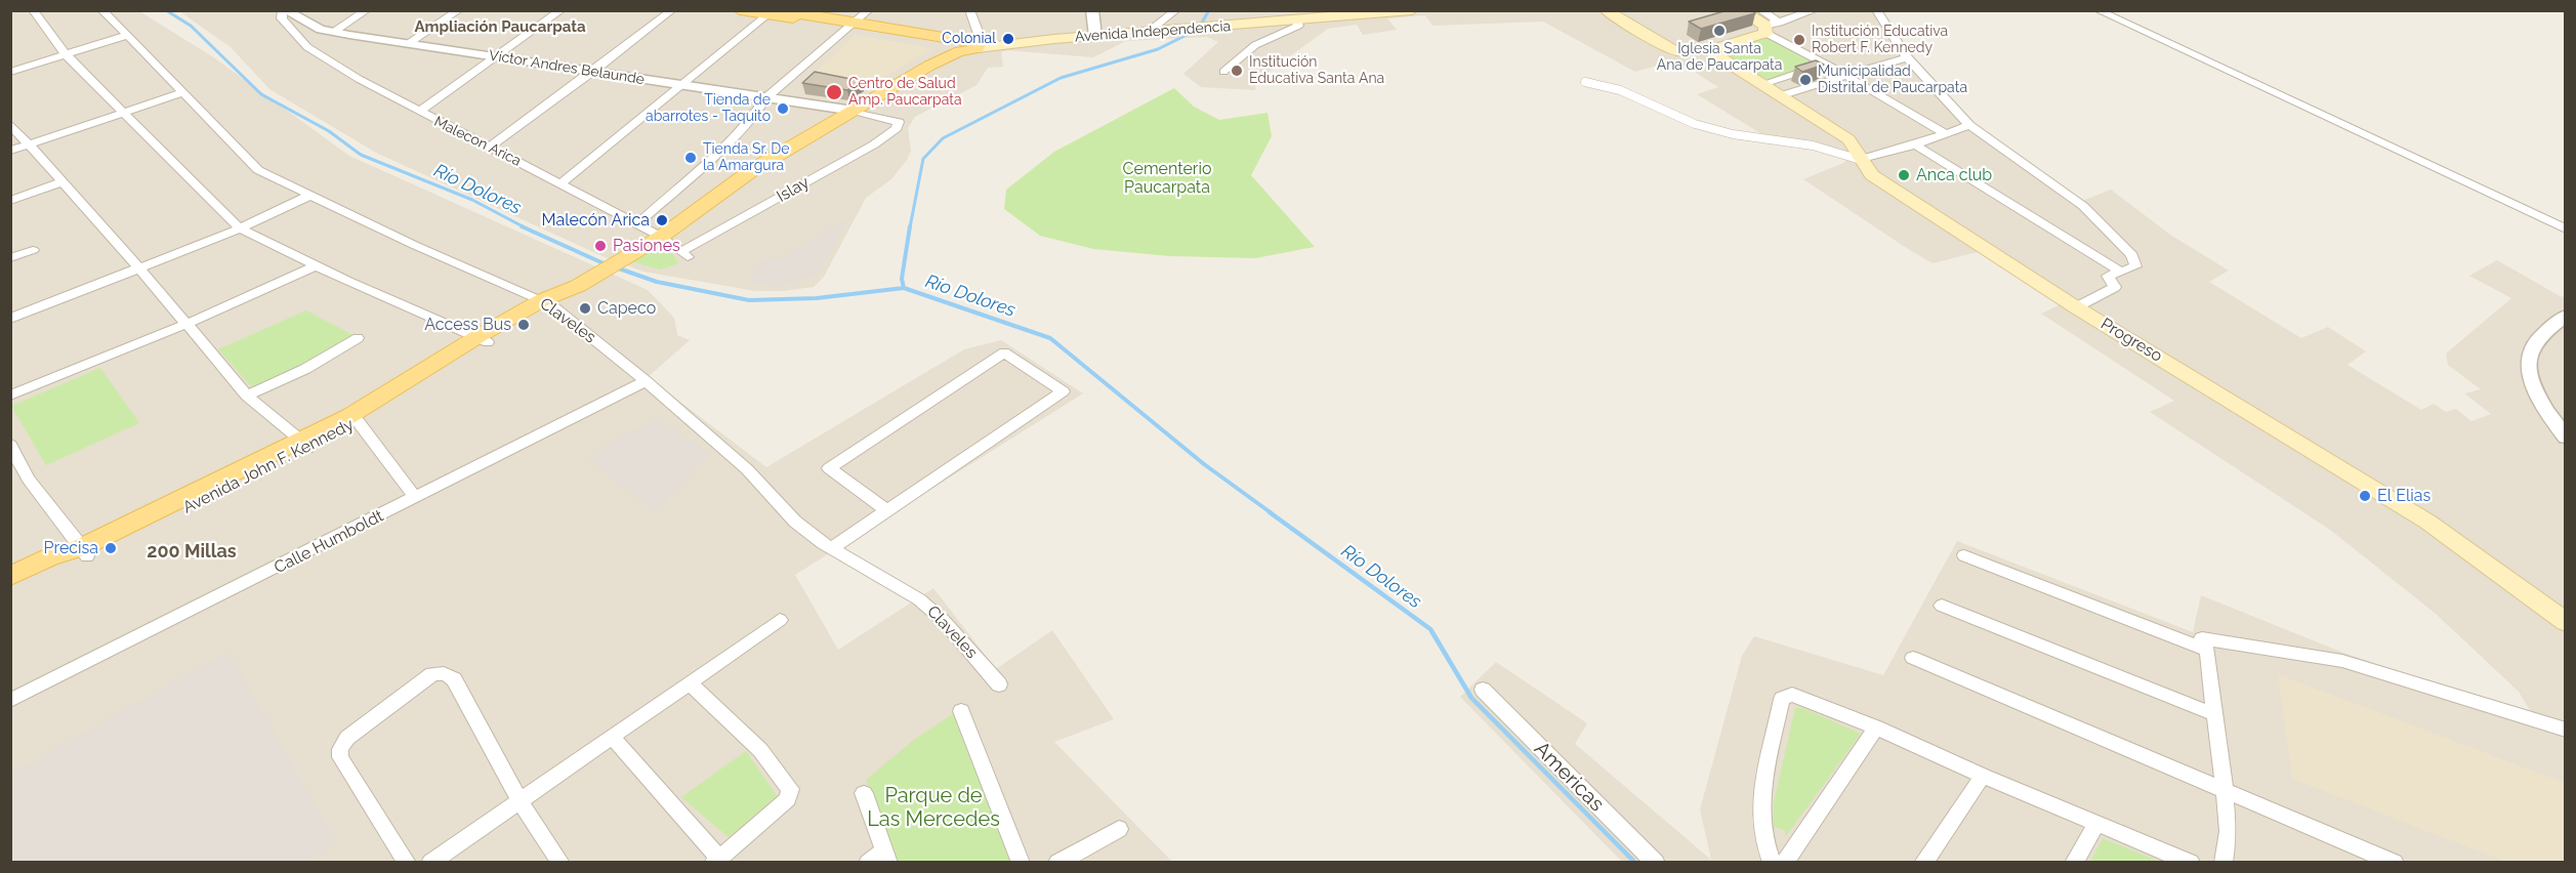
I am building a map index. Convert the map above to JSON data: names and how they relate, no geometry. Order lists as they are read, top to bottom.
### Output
{
  "streets": {
    "main road": ["Avenida Independencia", "Progreso", "Avenida John F. Kennedy"],
    "street": [
      "Víctor Andres Belaunde",
      "Malecon Arica",
      "Islay",
      "Claveles",
      "Calle Humboldt",
      "Americas"
    ]
  },
  "crossings": [
    ["Avenida Independencia", "Avenida John F. Kennedy"],
    ["Víctor Andres Belaunde", "Malecon Arica"],
    ["Víctor Andres Belaunde", "Islay"],
    ["Víctor Andres Belaunde", "Avenida John F. Kennedy"],
    ["Malecon Arica", "Islay"],
    ["Malecon Arica", "Avenida John F. Kennedy"],
    ["Claveles", "Avenida John F. Kennedy"],
    ["Claveles", "Calle Humboldt"]
  ],
  "districts": ["Ampliación Paucarpata", "200 Millas"],
  "water": ["Río Dolores"],
  "parks": ["Cementerio Paucarpata", "Parque de Las Mercedes"],
  "places": [
    "Iglesia Santa Ana de Paucarpata",
    "Colonial",
    "Institución Educativa Robert F. Kennedy",
    "Institución Educativa Santa Ana",
    "Municipalidad Distrital de Paucarpata",
    "Centro de Salud Amp. Paucarpata",
    "Tienda de abarrotes - Taquito",
    "Tienda Sr. De la Amargura",
    "Anca club",
    "Malecón Arica",
    "Pasiones",
    "Capeco",
    "Access Bus",
    "El Elias",
    "Precisa"
  ]
}
